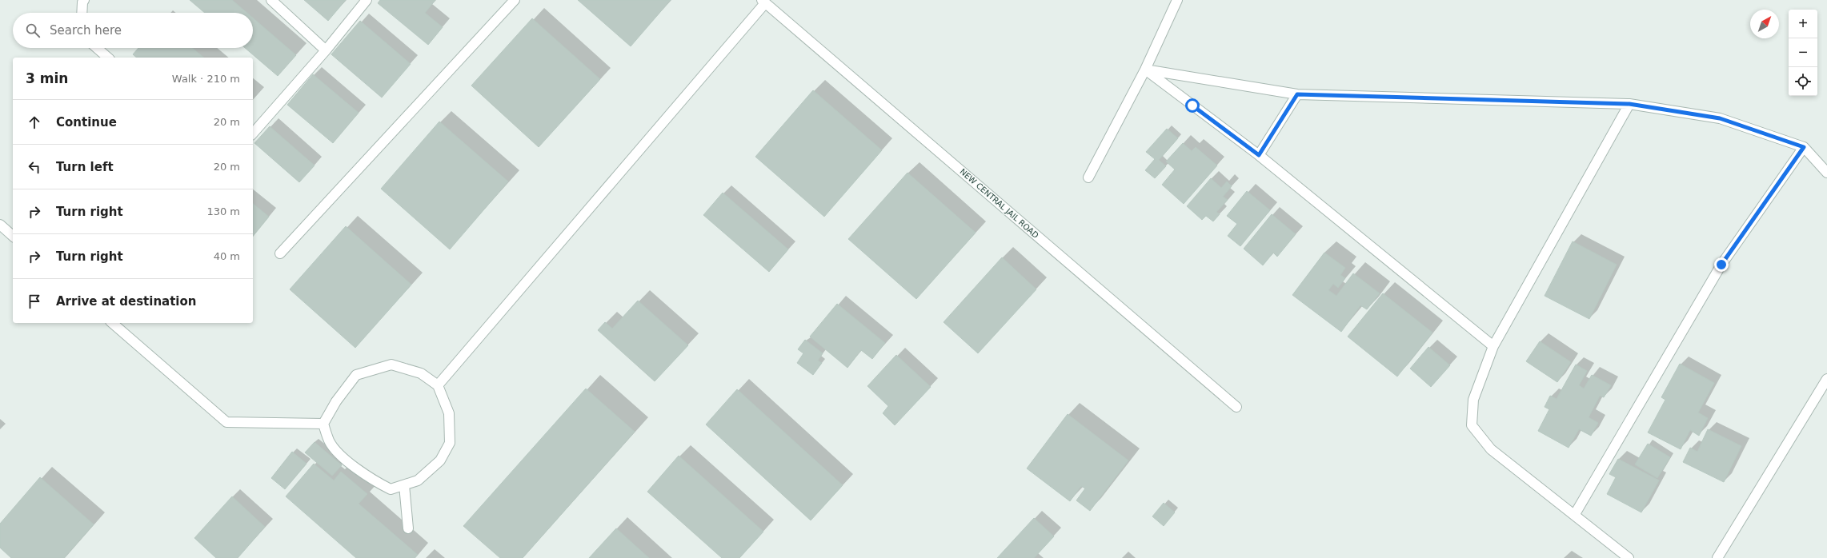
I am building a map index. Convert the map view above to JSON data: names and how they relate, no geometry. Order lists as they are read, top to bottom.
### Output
{
  "streets": {
    "street": ["NEW CENTRAL JAIL ROAD"]
  },
  "north": "top right",
  "page": {
    "map_buttons": ["+", "−"],
    "search": "Search here",
    "heading": ["3 min", "Walk · 210 m"],
    "list": [
      ["Continue", "20 m"],
      ["Turn left", "20 m"],
      ["Turn right", "130 m"],
      ["Turn right", "40 m"],
      "Arrive at destination"
    ]
  }
}
